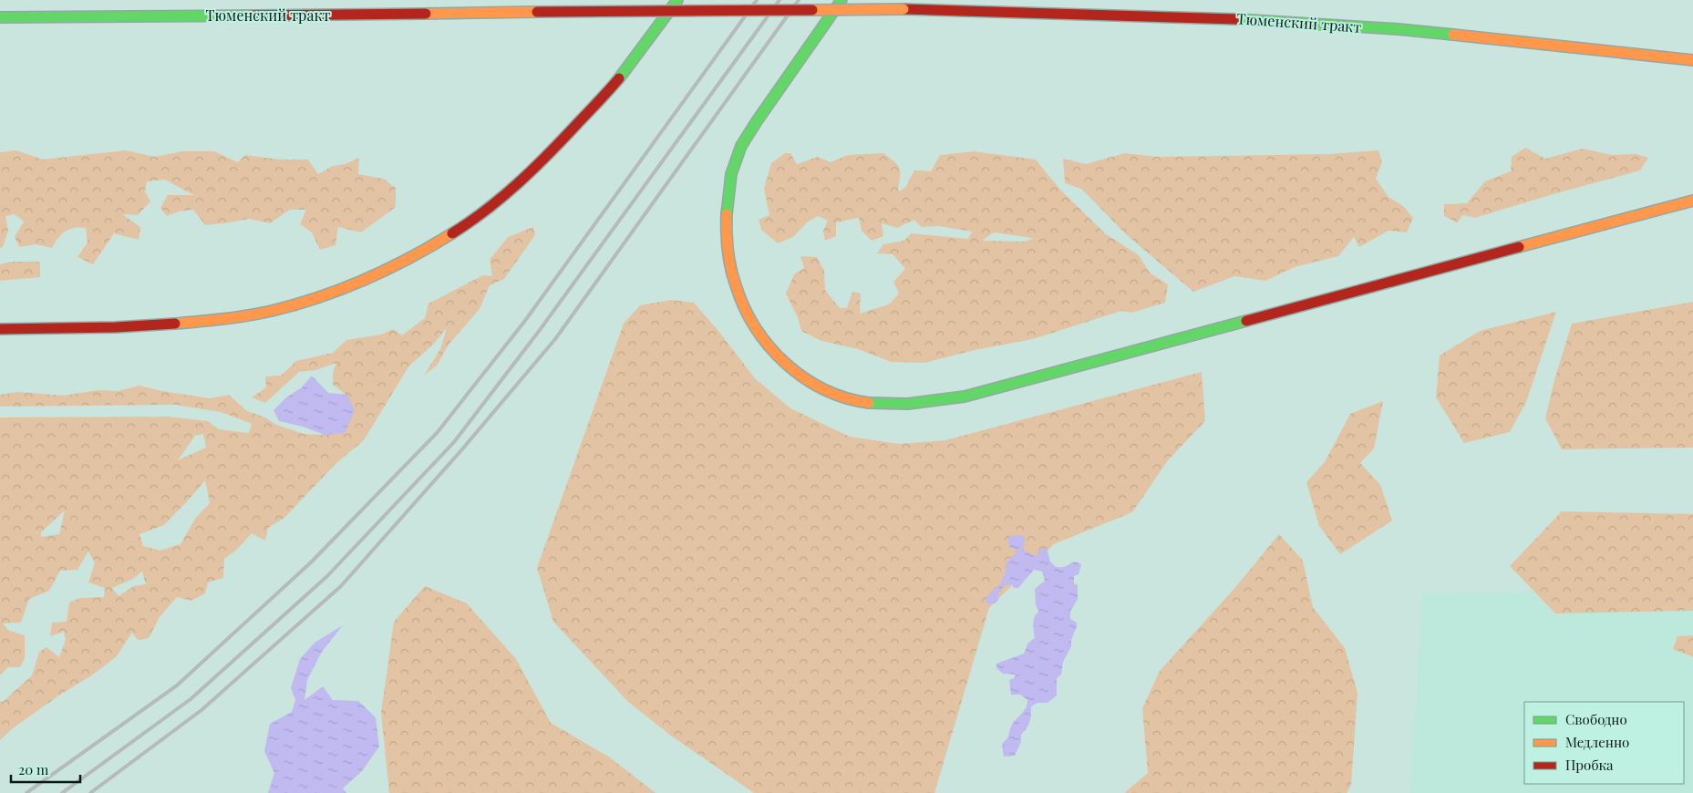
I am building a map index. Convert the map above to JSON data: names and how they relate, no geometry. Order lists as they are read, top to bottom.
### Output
{
  "streets": {
    "main road": ["Тюменский тракт"]
  },
  "legend": ["Свободно", "Медленно", "Пробка"],
  "scale_bar": "20 m"
}
